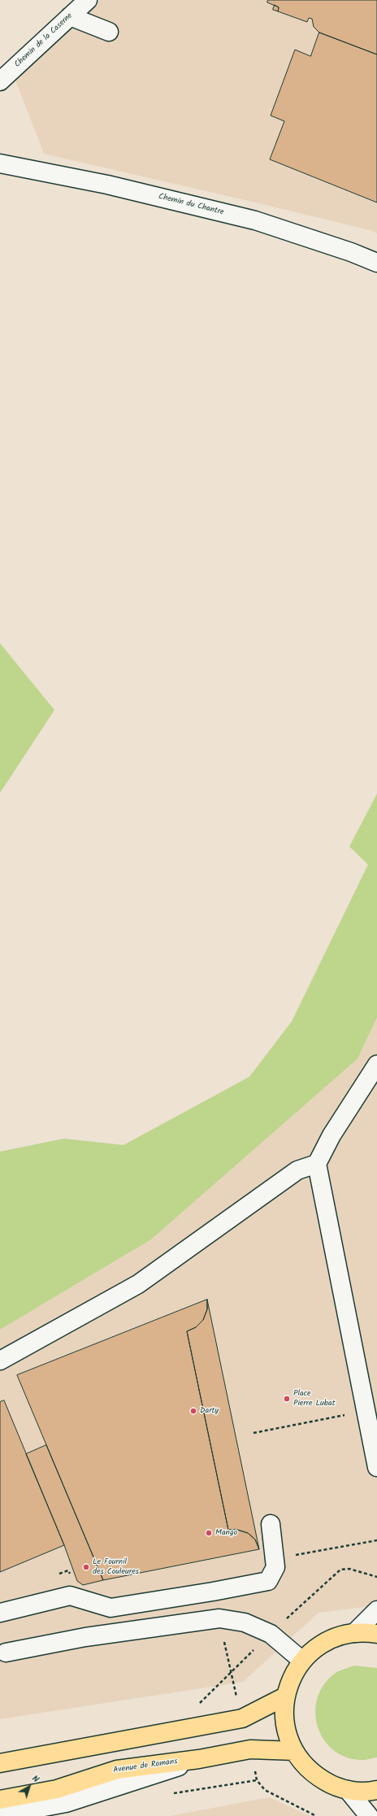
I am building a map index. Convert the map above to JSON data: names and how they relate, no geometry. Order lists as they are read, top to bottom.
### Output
{
  "streets": {
    "main road": ["Avenue de Romans"],
    "street": ["Chemin de la Caserne", "Chemin du Chantre"]
  },
  "places": [
    "Place Pierre Lubat",
    "Darty",
    "Mango",
    "Le Fournil des Couleures"
  ],
  "north": "top right"
}
